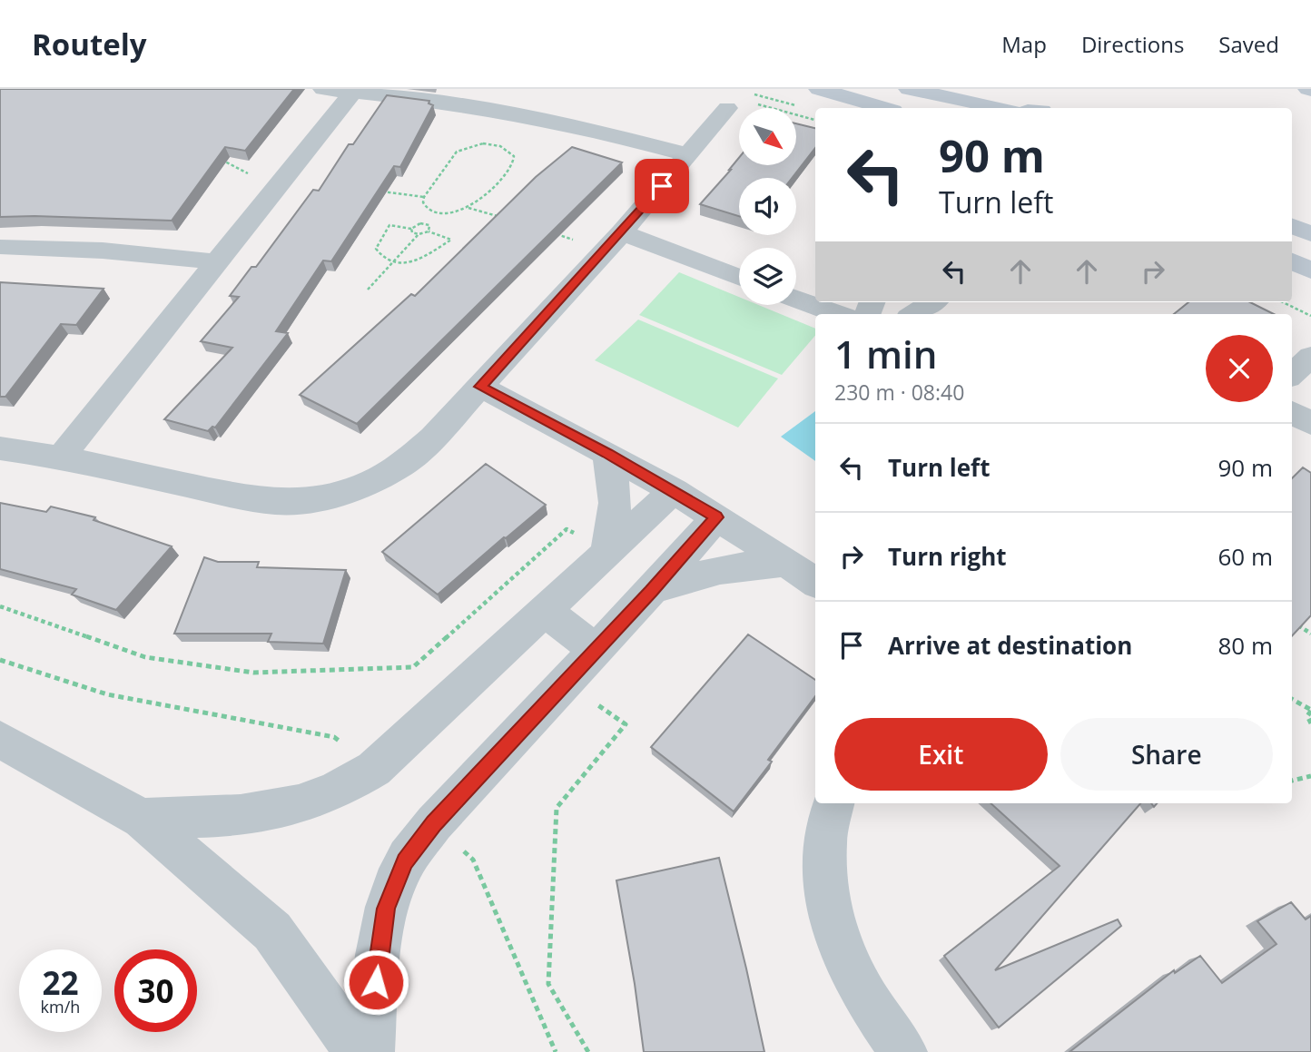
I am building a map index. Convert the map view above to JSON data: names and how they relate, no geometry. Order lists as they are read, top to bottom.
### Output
{
  "north": "bottom right",
  "page": {
    "header": "Routely",
    "nav": ["Map", "Directions", "Saved"],
    "turn": ["90 m", "Turn left"],
    "heading": ["1 min", "230 m · 08:40"],
    "list": [
      {
        "name": "Turn left",
        "value": "90 m"
      },
      {
        "name": "Turn right",
        "value": "60 m"
      },
      {
        "name": "Arrive at destination",
        "value": "80 m"
      }
    ],
    "buttons": ["Exit", "Share"],
    "speed": "22 km/h",
    "limit": "30"
  }
}
